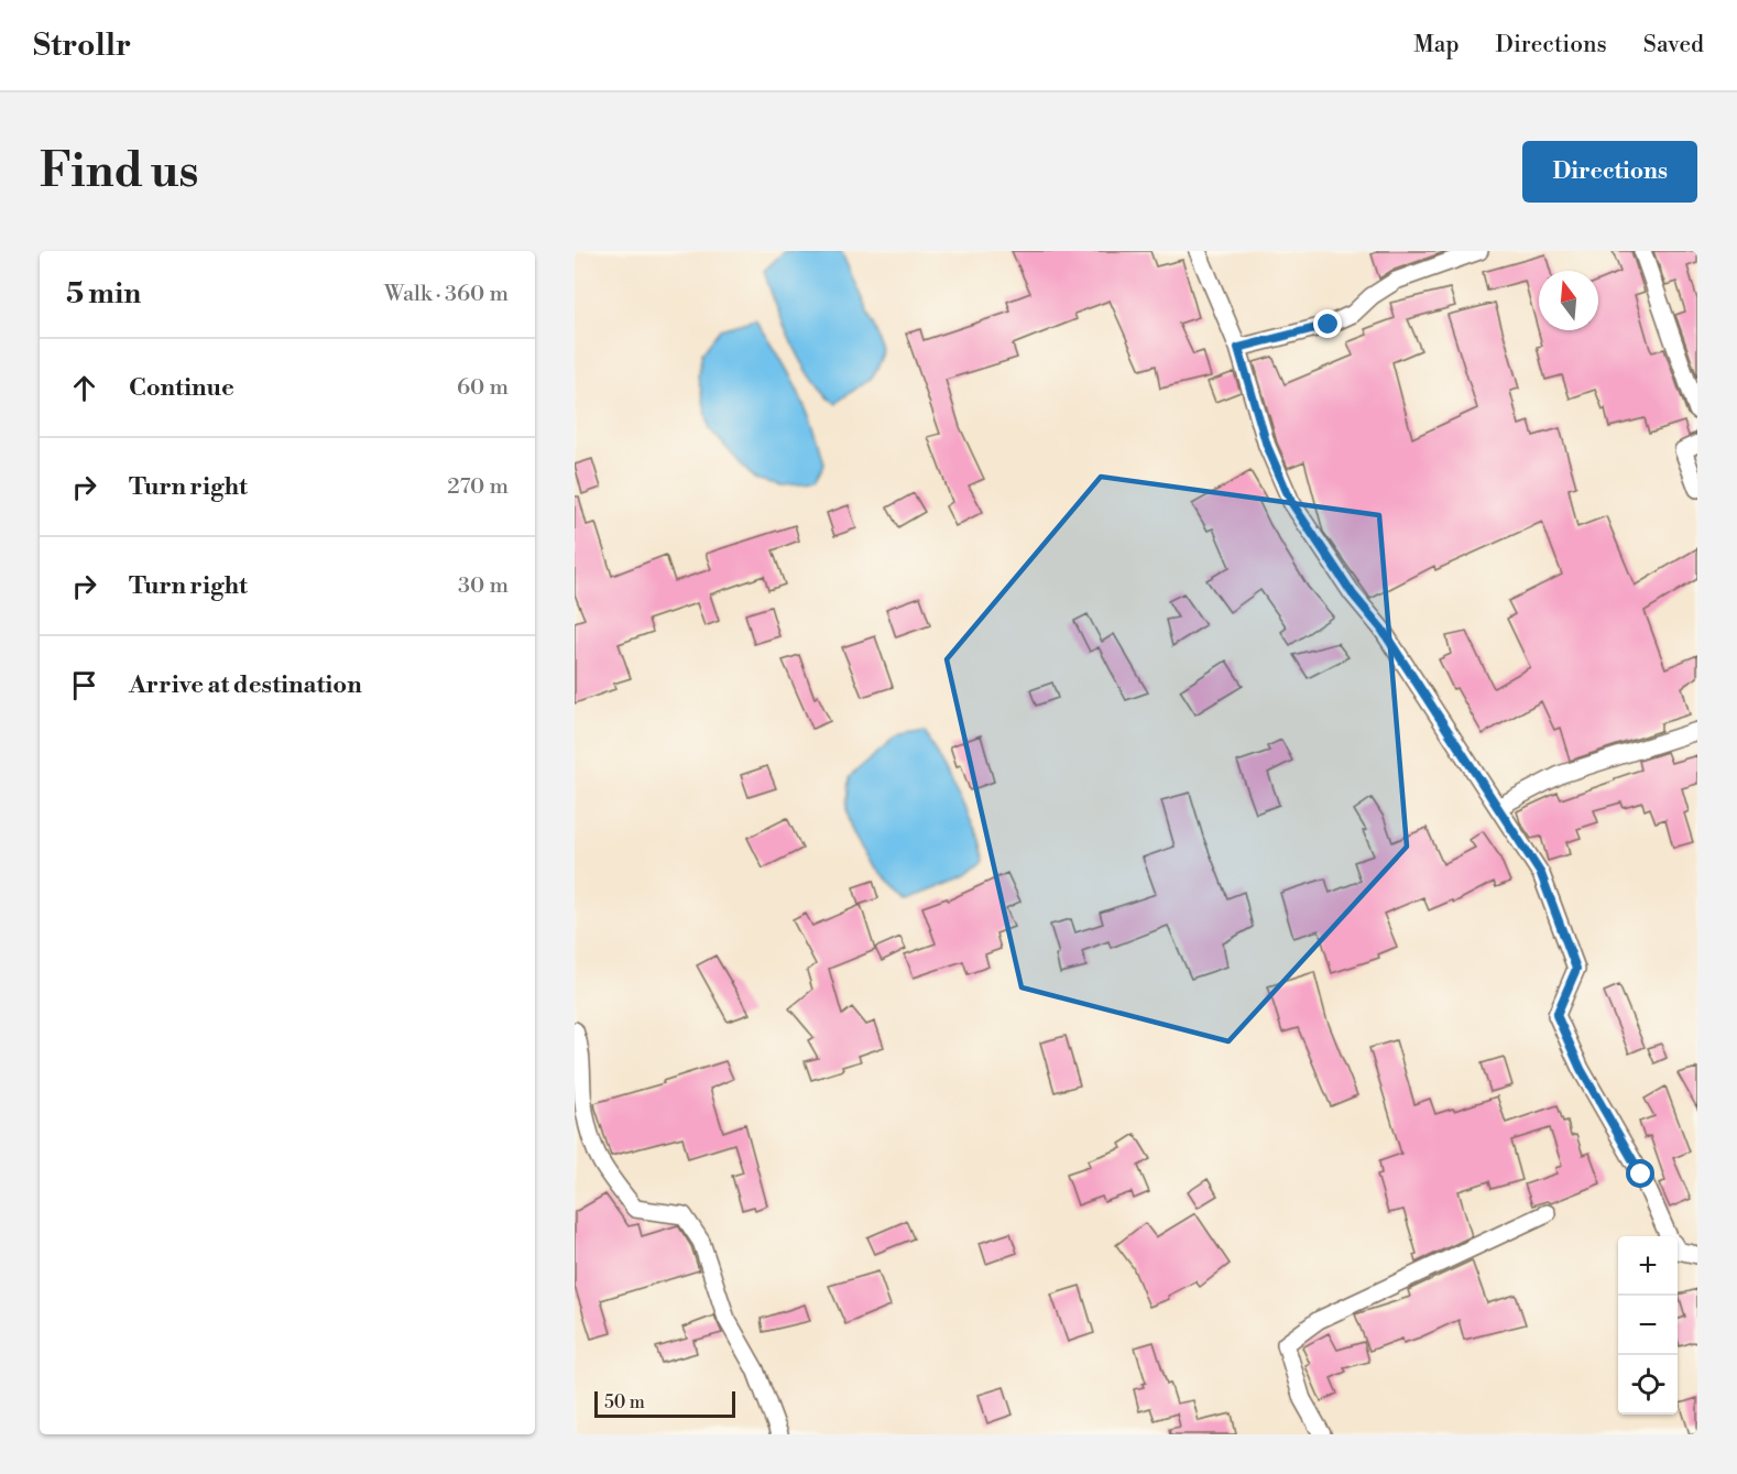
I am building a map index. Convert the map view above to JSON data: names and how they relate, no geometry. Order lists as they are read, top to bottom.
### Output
{
  "scale_bar": "50 m",
  "north": "top",
  "page": {
    "header": "Strollr",
    "nav": ["Map", "Directions", "Saved"],
    "buttons": "Directions",
    "title": "Find us",
    "heading": ["5 min", "Walk · 360 m"],
    "list": [
      ["Continue", "60 m"],
      ["Turn right", "270 m"],
      ["Turn right", "30 m"],
      "Arrive at destination"
    ],
    "map_buttons": ["+", "−"],
    "scale": "50 m"
  }
}
